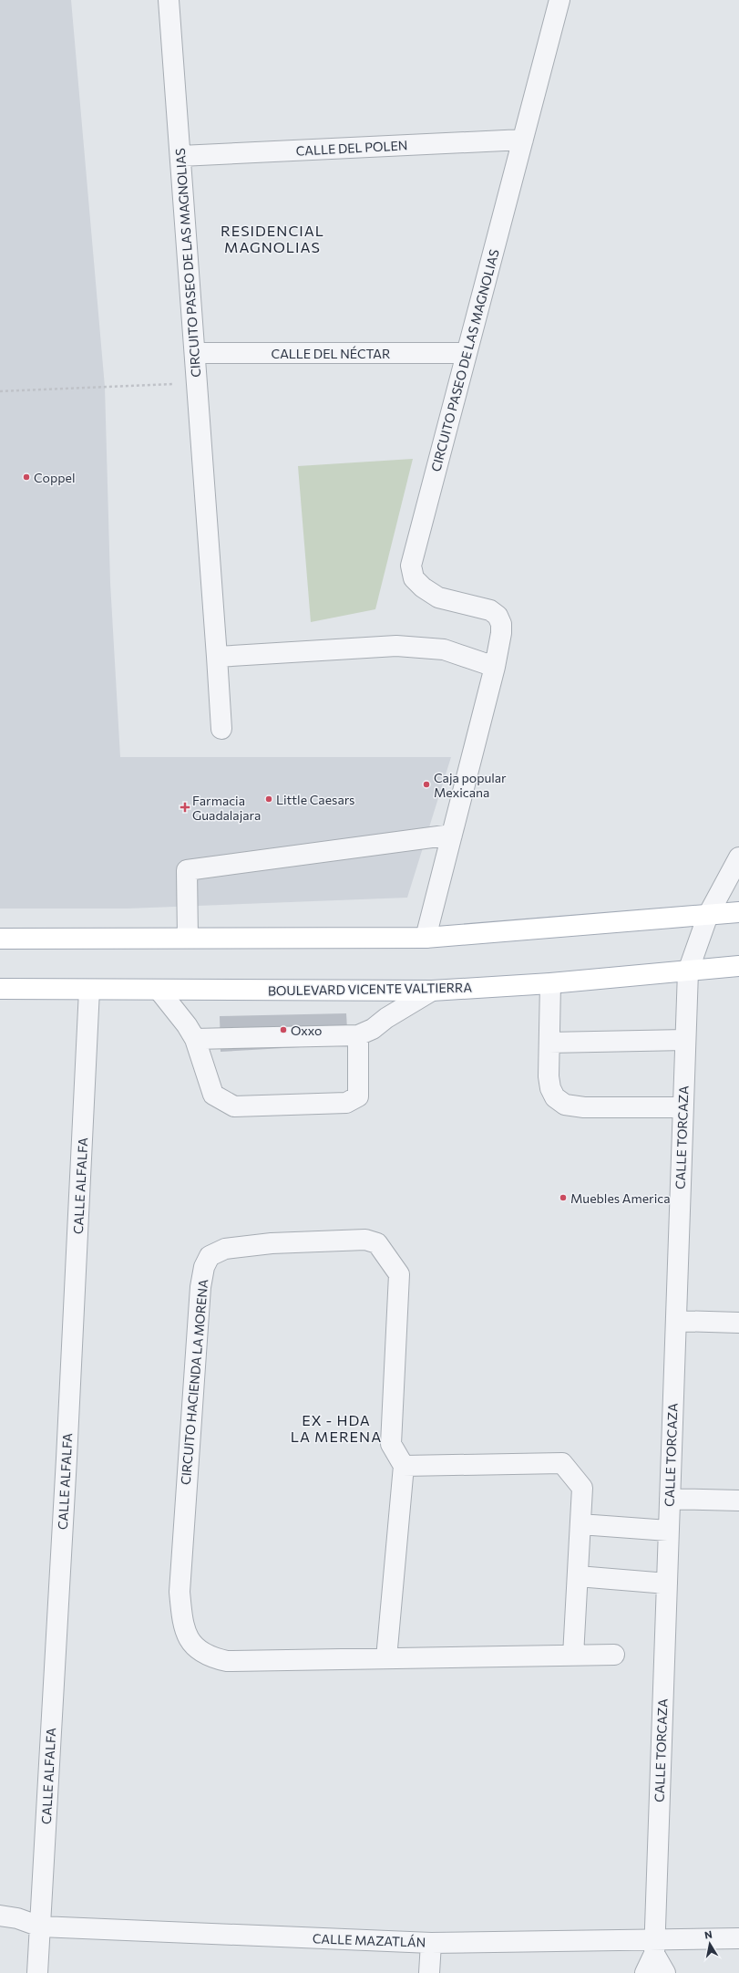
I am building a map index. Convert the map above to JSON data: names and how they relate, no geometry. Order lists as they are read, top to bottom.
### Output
{
  "streets": {
    "main road": ["BOULEVARD VICENTE VALTIERRA"],
    "street": [
      "CALLE DEL POLEN",
      "CIRCUITO PASEO DE LAS MAGNOLIAS",
      "CALLE DEL NÉCTAR",
      "CALLE TORCAZA",
      "CALLE ALFALFA",
      "CIRCUITO HACIENDA LA MORENA",
      "CALLE MAZATLÁN"
    ]
  },
  "crossings": [
    ["CALLE DEL POLEN", "CIRCUITO PASEO DE LAS MAGNOLIAS"],
    ["CIRCUITO PASEO DE LAS MAGNOLIAS", "CALLE DEL NÉCTAR"],
    ["BOULEVARD VICENTE VALTIERRA", "CALLE TORCAZA"],
    ["BOULEVARD VICENTE VALTIERRA", "CALLE ALFALFA"],
    ["CALLE TORCAZA", "CALLE MAZATLÁN"],
    ["CALLE ALFALFA", "CALLE MAZATLÁN"]
  ],
  "districts": ["RESIDENCIAL MAGNOLIAS", "EX - HDA LA MERENA"],
  "places": {
    "other": [
      "Coppel",
      "Caja popular Mexicana",
      "Little Caesars",
      "Oxxo",
      "Muebles America"
    ],
    "health": ["Farmacia Guadalajara"]
  },
  "north": "top"
}
